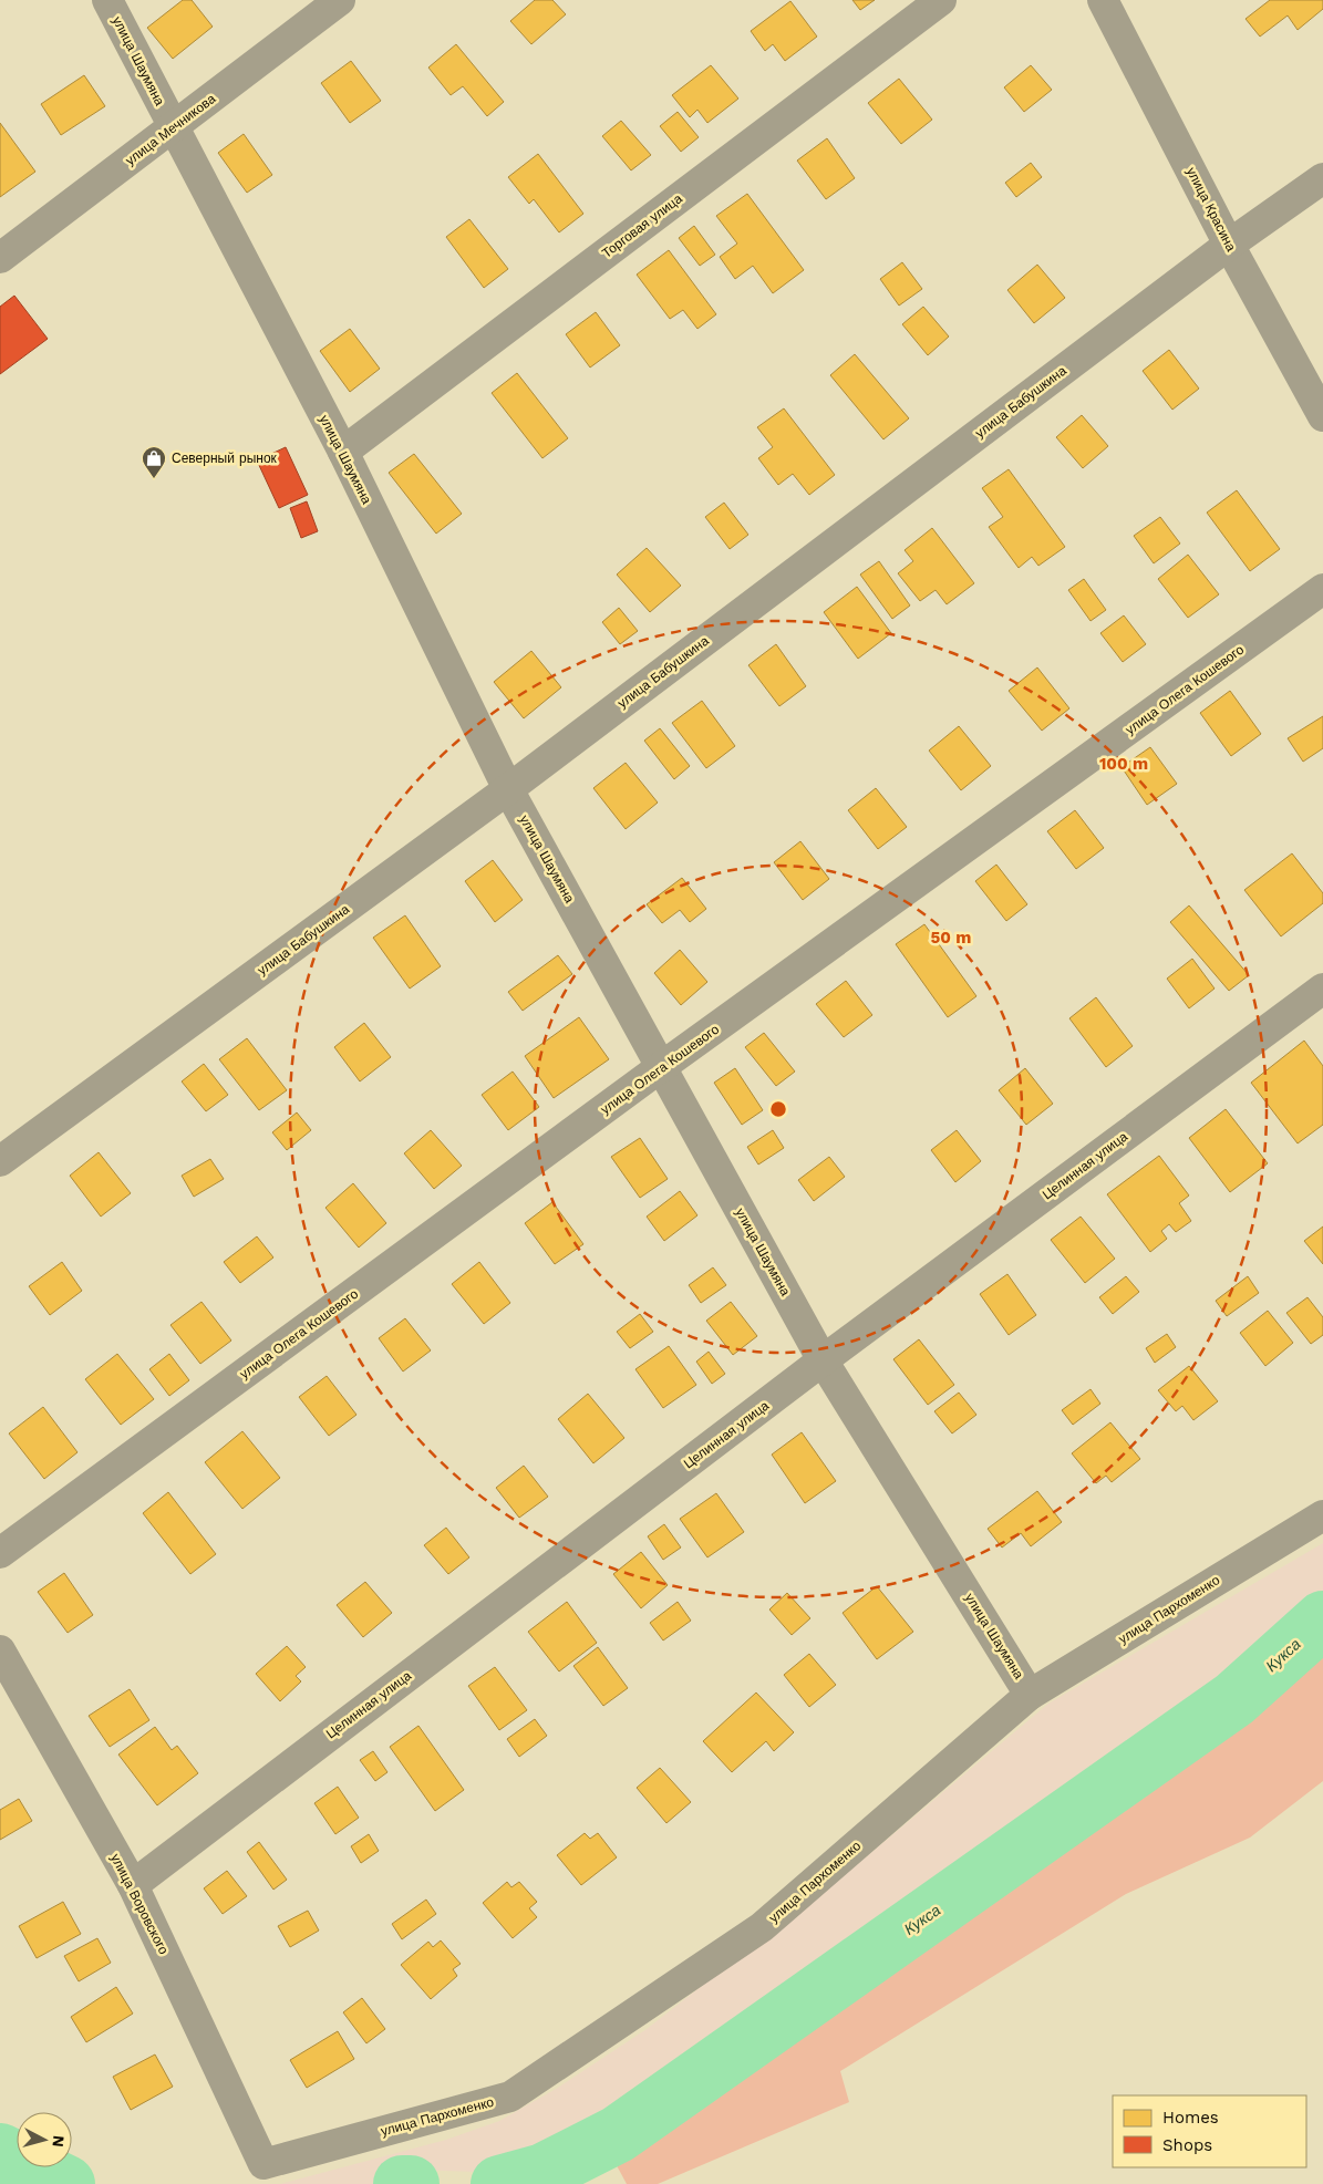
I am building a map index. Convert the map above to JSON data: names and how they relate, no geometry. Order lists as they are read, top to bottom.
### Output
{
  "streets": {
    "street": [
      "улица Шаумяна",
      "улица Мечникова",
      "улица Красина",
      "Торговая улица",
      "улица Бабушкина",
      "улица Олега Кошевого",
      "Целинная улица",
      "улица Пархоменко",
      "улица Воровского"
    ]
  },
  "crossings": [
    ["улица Шаумяна", "улица Мечникова"],
    ["улица Шаумяна", "Торговая улица"],
    ["улица Шаумяна", "улица Бабушкина"],
    ["улица Шаумяна", "улица Олега Кошевого"],
    ["улица Шаумяна", "Целинная улица"],
    ["улица Шаумяна", "улица Пархоменко"],
    ["улица Красина", "улица Бабушкина"],
    ["Целинная улица", "улица Воровского"],
    ["улица Пархоменко", "улица Воровского"]
  ],
  "water": ["Кукса"],
  "places": {
    "shop": ["Северный рынок"]
  },
  "legend": ["Homes", "Shops"],
  "north": "right",
  "rings": ["100 m", "50 m"]
}
